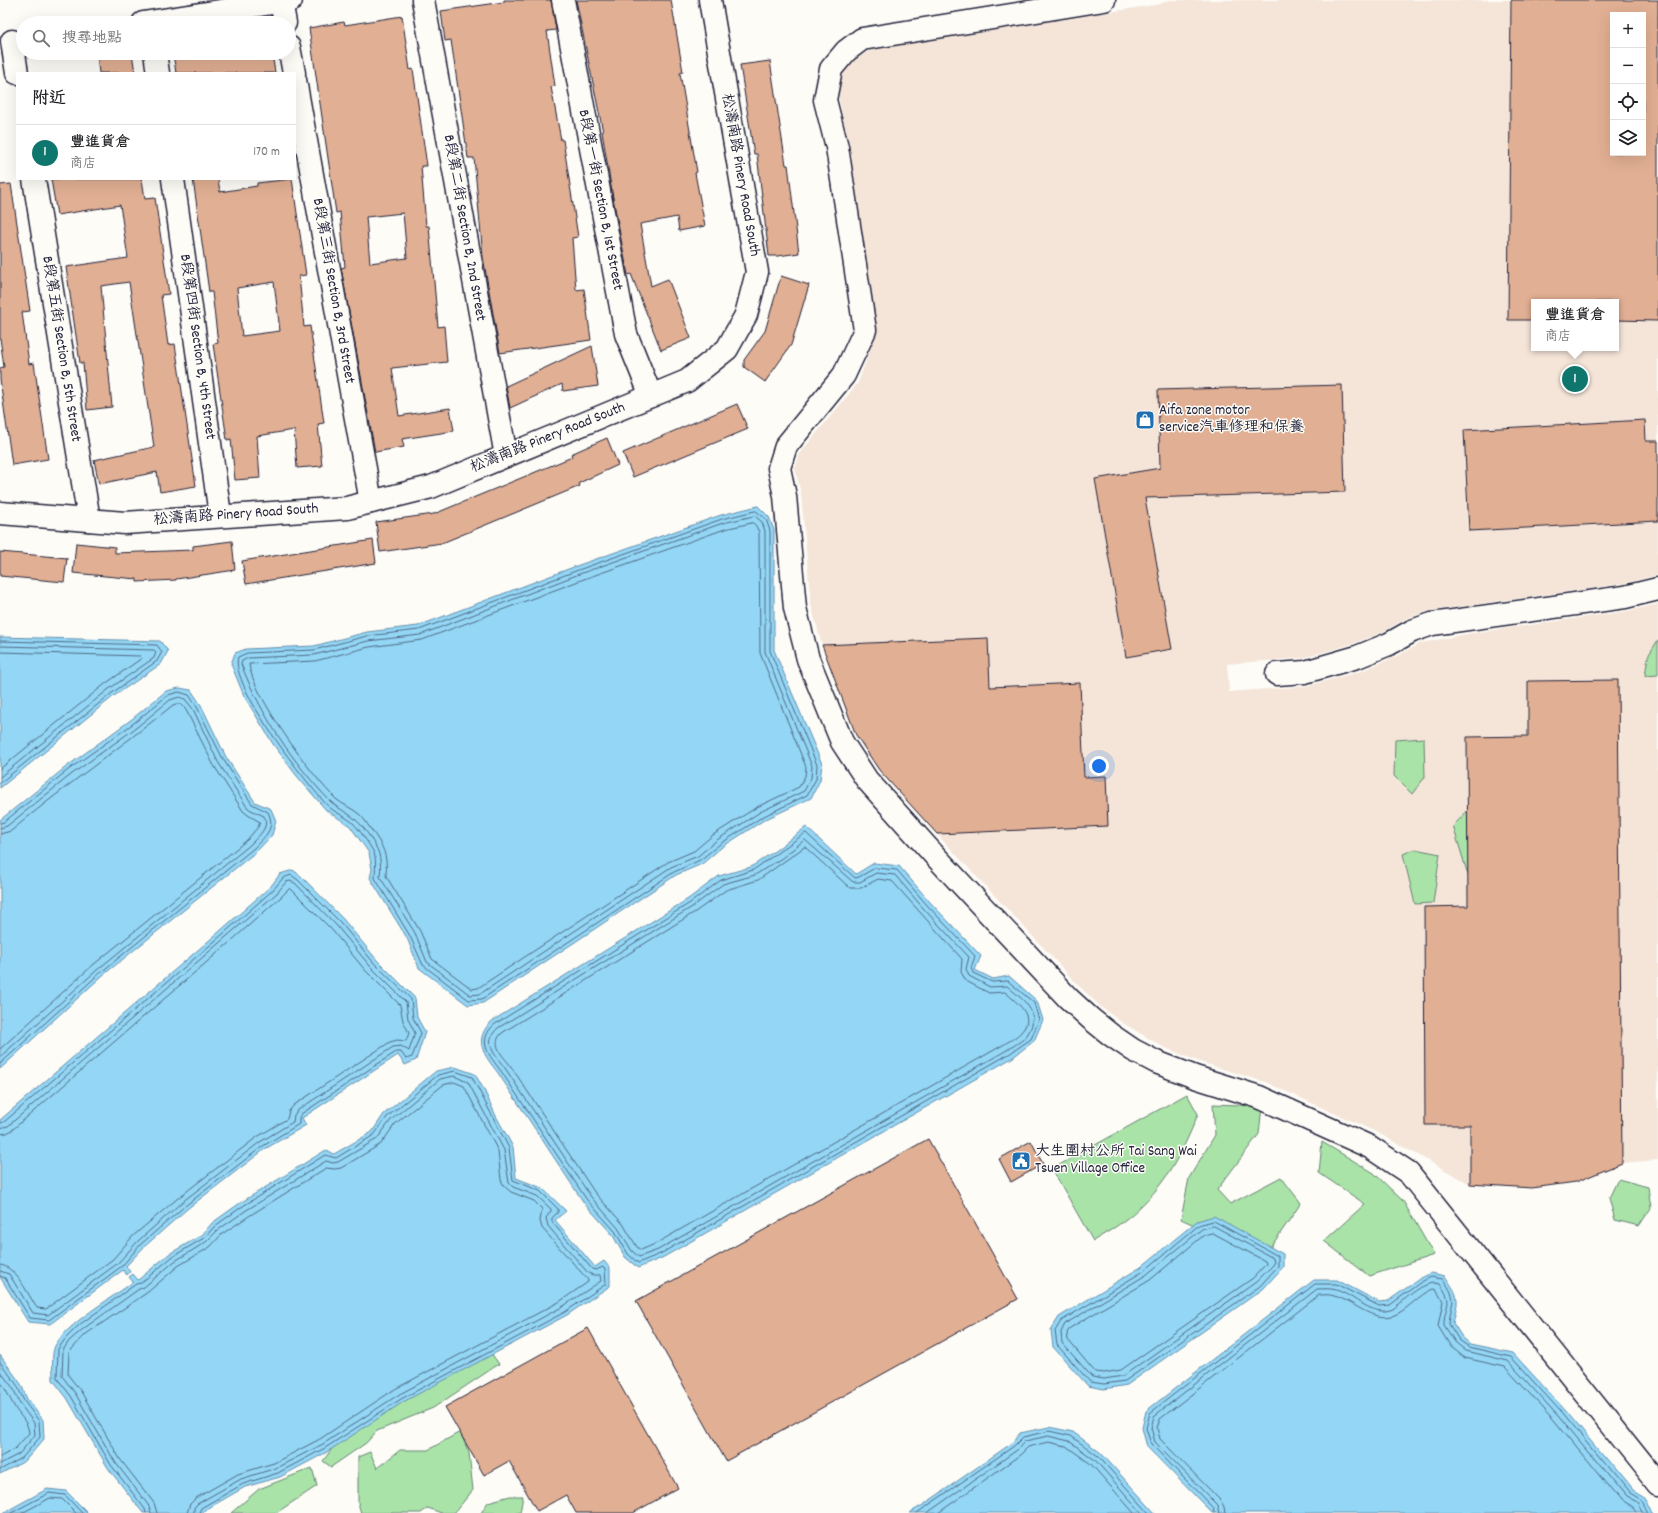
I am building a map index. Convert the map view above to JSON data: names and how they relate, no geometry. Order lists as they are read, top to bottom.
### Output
{
  "streets": {
    "street": [
      "松濤南路 Pinery Road South",
      "B段第一街 Section B, 1st Street",
      "B段第二街 Section B, 2nd Street",
      "B段第三街 Section B, 3rd Street",
      "B段第四街 Section B, 4th Street",
      "B段第五街 Section B, 5th Street"
    ]
  },
  "crossings": [
    ["松濤南路 Pinery Road South", "B段第一街 Section B, 1st Street"],
    ["松濤南路 Pinery Road South", "B段第二街 Section B, 2nd Street"],
    ["松濤南路 Pinery Road South", "B段第三街 Section B, 3rd Street"],
    ["松濤南路 Pinery Road South", "B段第四街 Section B, 4th Street"],
    ["松濤南路 Pinery Road South", "B段第五街 Section B, 5th Street"]
  ],
  "places": {
    "shop": ["Aifa zone motor service汽車修理和保養"],
    "public building": ["大生圍村公所 Tai Sang Wai Tsuen Village Office"]
  },
  "page": {
    "map_buttons": ["+", "−"],
    "search": "搜尋地點",
    "heading": "附近",
    "list": [
      {
        "mark": "1",
        "name": "豐進貨倉",
        "note": "商店",
        "value": "170 m"
      }
    ],
    "popup": ["豐進貨倉", "商店"],
    "pins": "1"
  }
}
